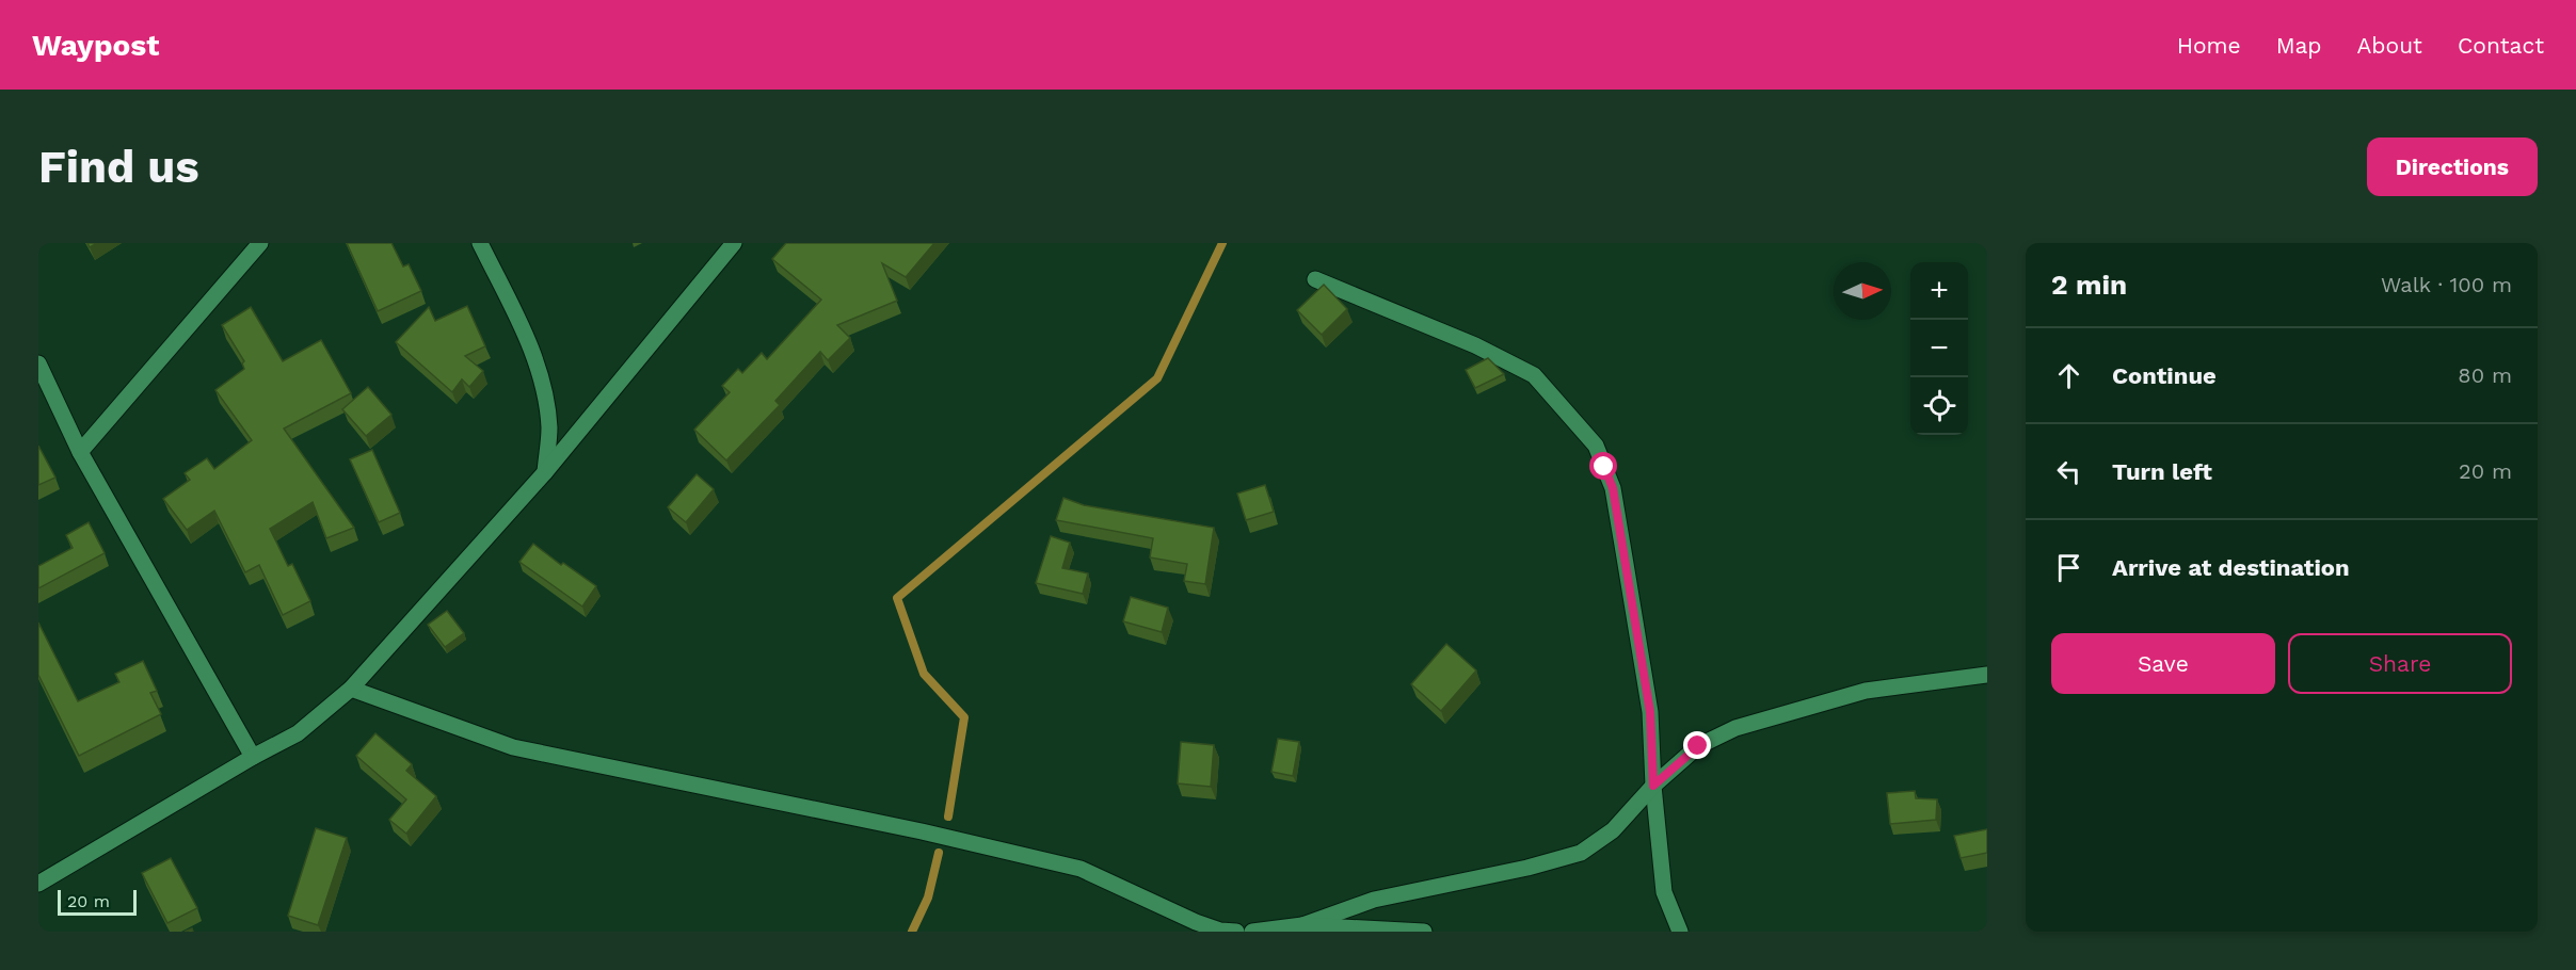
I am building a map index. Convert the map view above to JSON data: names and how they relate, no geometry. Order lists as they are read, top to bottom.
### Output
{
  "scale_bar": "20 m",
  "north": "right",
  "page": {
    "header": "Waypost",
    "nav": [
      "Home",
      "Map",
      "About",
      "Contact"
    ],
    "buttons": [
      "Directions",
      ["Save", "Share"]
    ],
    "title": "Find us",
    "heading": ["2 min", "Walk · 100 m"],
    "map_buttons": ["+", "−"],
    "list": [
      ["Continue", "80 m"],
      ["Turn left", "20 m"],
      "Arrive at destination"
    ],
    "scale": "20 m"
  }
}
